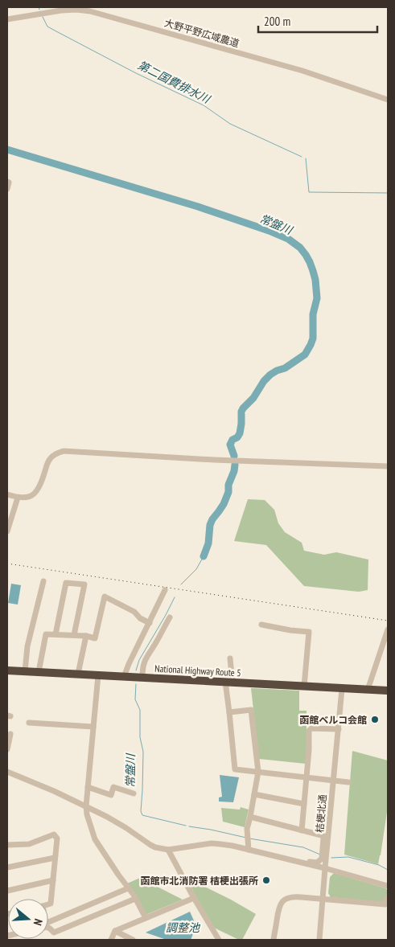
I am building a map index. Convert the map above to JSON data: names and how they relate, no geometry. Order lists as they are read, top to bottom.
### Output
{
  "streets": {
    "highway": ["National Highway Route 5"],
    "street": ["大野平野広域農道", "桔梗北通"]
  },
  "crossings": [
    ["National Highway Route 5", "桔梗北通"]
  ],
  "water": ["第二国費排水川", "常盤川", "調整池"],
  "places": ["函館ベルコ会館", "函館市北消防署 桔梗出張所"],
  "scale_bar": "200 m",
  "north": "right"
}
